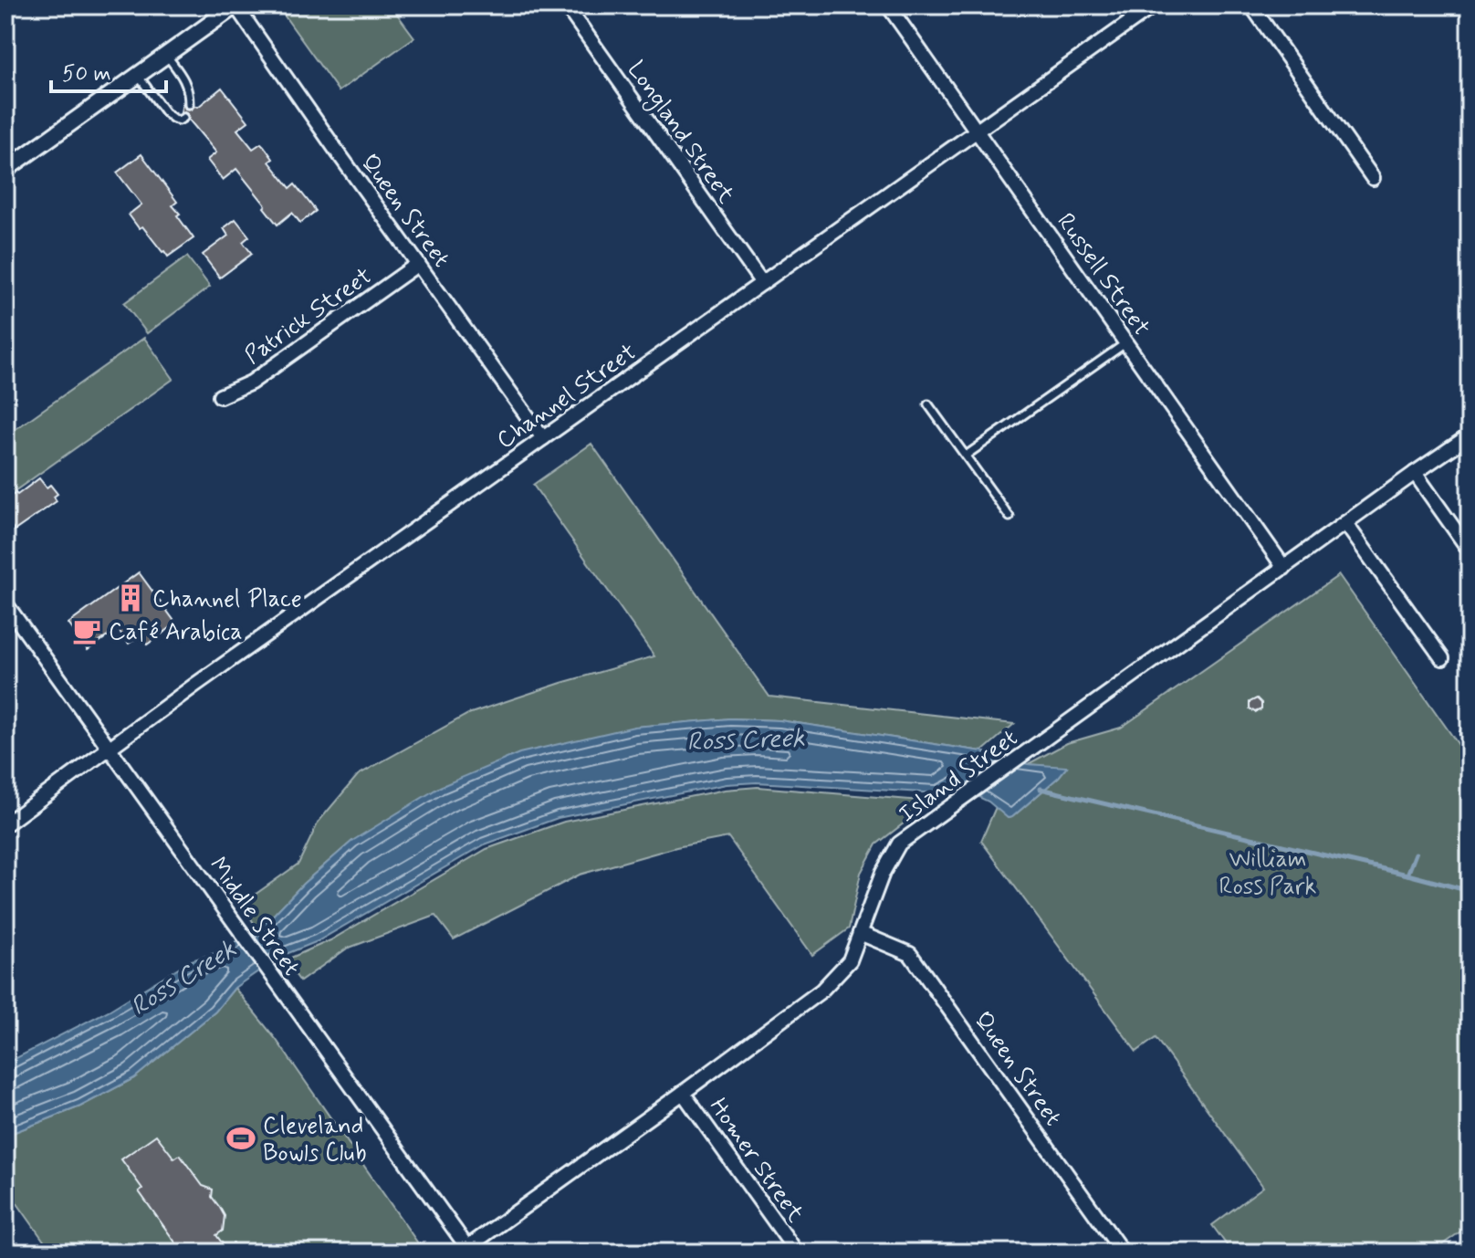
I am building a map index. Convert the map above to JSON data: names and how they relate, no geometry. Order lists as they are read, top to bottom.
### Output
{
  "streets": {
    "street": [
      "Longland Street",
      "Queen Street",
      "Russell Street",
      "Patrick Street",
      "Channel Street",
      "Island Street",
      "Middle Street",
      "Homer Street"
    ]
  },
  "crossings": [
    ["Longland Street", "Channel Street"],
    ["Queen Street", "Patrick Street"],
    ["Queen Street", "Channel Street"],
    ["Queen Street", "Island Street"],
    ["Russell Street", "Channel Street"],
    ["Russell Street", "Island Street"],
    ["Channel Street", "Middle Street"],
    ["Island Street", "Middle Street"],
    ["Island Street", "Homer Street"]
  ],
  "water": ["Ross Creek"],
  "parks": ["William Ross Park"],
  "places": {
    "building": ["Channel Place"],
    "cafe": ["Café Arabica"],
    "sports": ["Cleveland Bowls Club"]
  },
  "scale_bar": "50 m"
}
